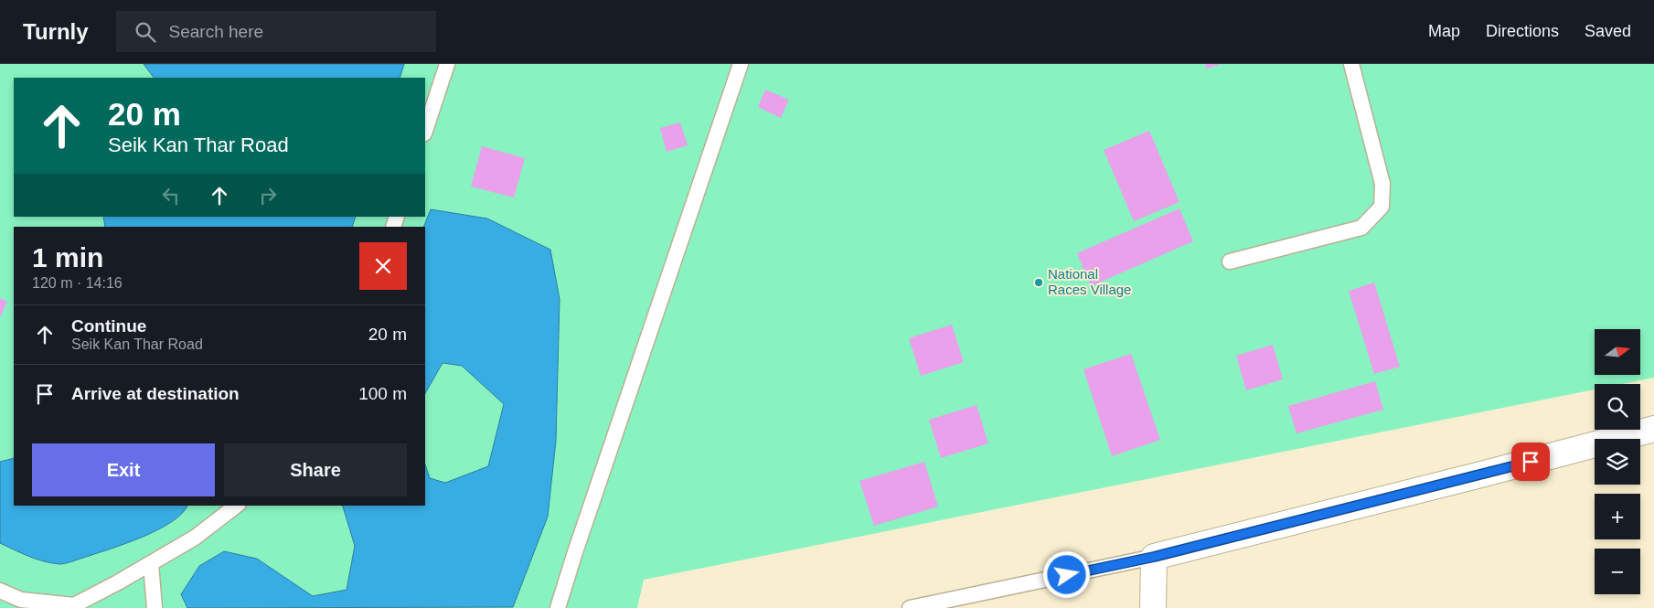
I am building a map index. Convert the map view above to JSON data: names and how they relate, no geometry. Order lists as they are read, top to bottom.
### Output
{
  "places": ["National Races Village"],
  "north": "right",
  "page": {
    "header": "Turnly",
    "search": "Search here",
    "nav": ["Map", "Directions", "Saved"],
    "turn": ["20 m", "Seik Kan Thar Road"],
    "heading": ["1 min", "120 m · 14:16"],
    "list": [
      {
        "name": "Continue",
        "note": "Seik Kan Thar Road",
        "value": "20 m"
      },
      {
        "name": "Arrive at destination",
        "value": "100 m"
      }
    ],
    "map_buttons": ["+", "−"],
    "buttons": ["Exit", "Share"]
  }
}
